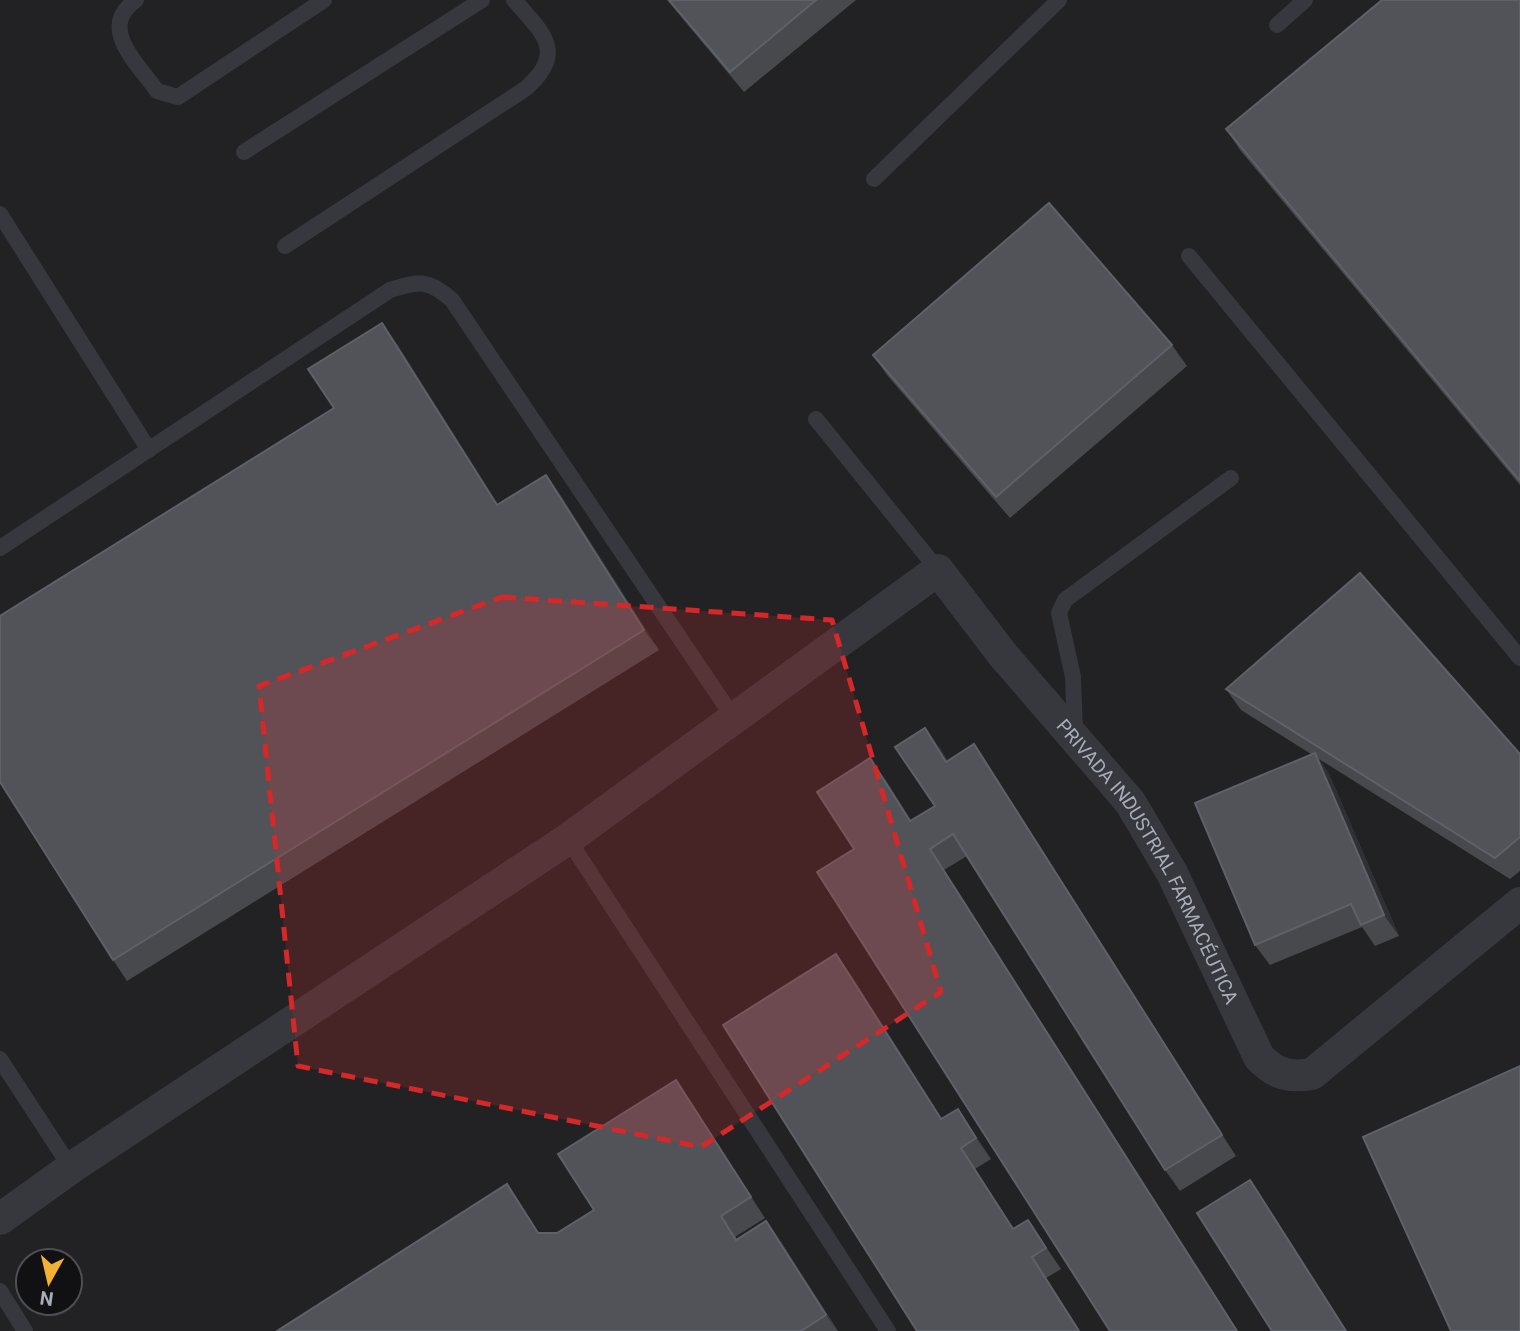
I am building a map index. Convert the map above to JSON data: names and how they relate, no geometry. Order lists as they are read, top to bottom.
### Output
{
  "streets": {
    "street": ["PRIVADA INDUSTRIAL FARMACÉUTICA"]
  },
  "north": "bottom"
}
